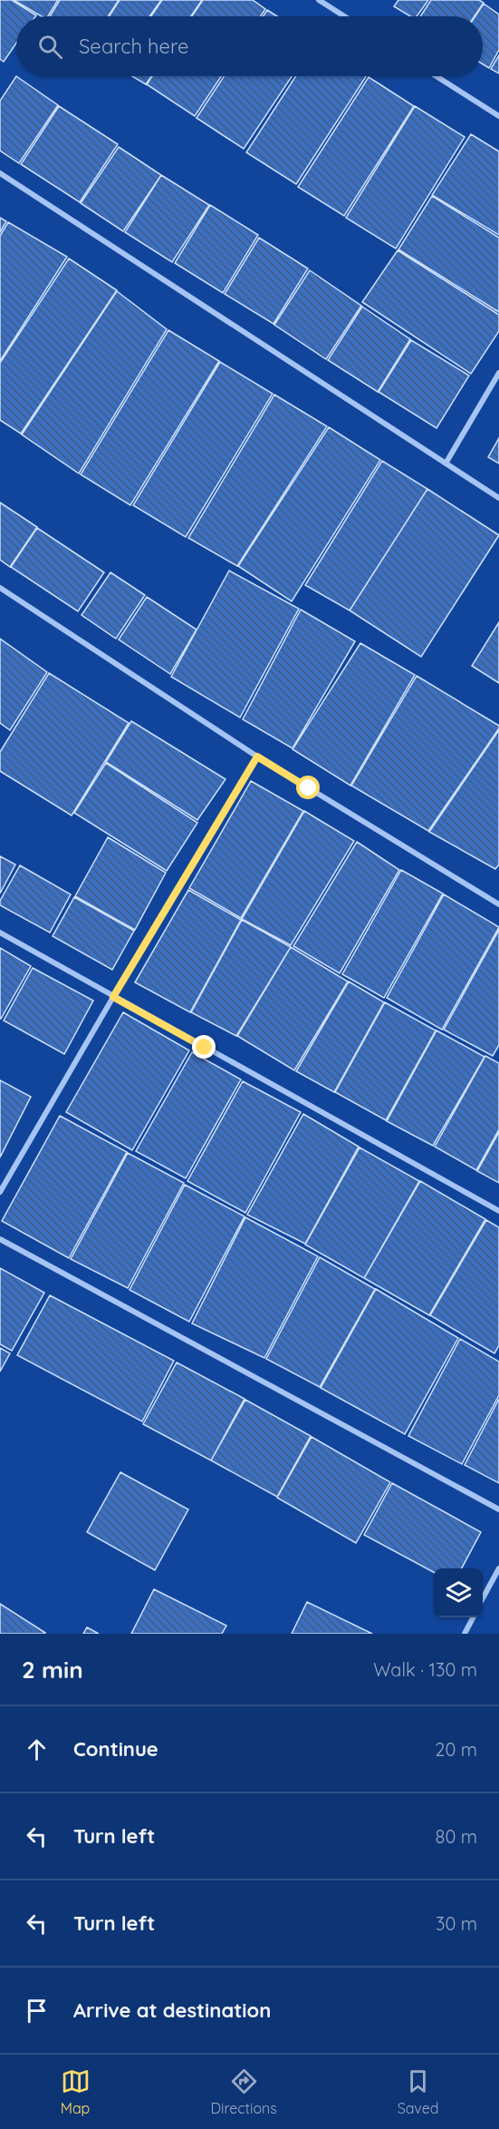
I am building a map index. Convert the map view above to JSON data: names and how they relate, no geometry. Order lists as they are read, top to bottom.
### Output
{
  "page": {
    "search": "Search here",
    "heading": ["2 min", "Walk · 130 m"],
    "list": [
      ["Continue", "20 m"],
      ["Turn left", "80 m"],
      ["Turn left", "30 m"],
      "Arrive at destination"
    ],
    "nav": ["Map", "Directions", "Saved"]
  }
}
